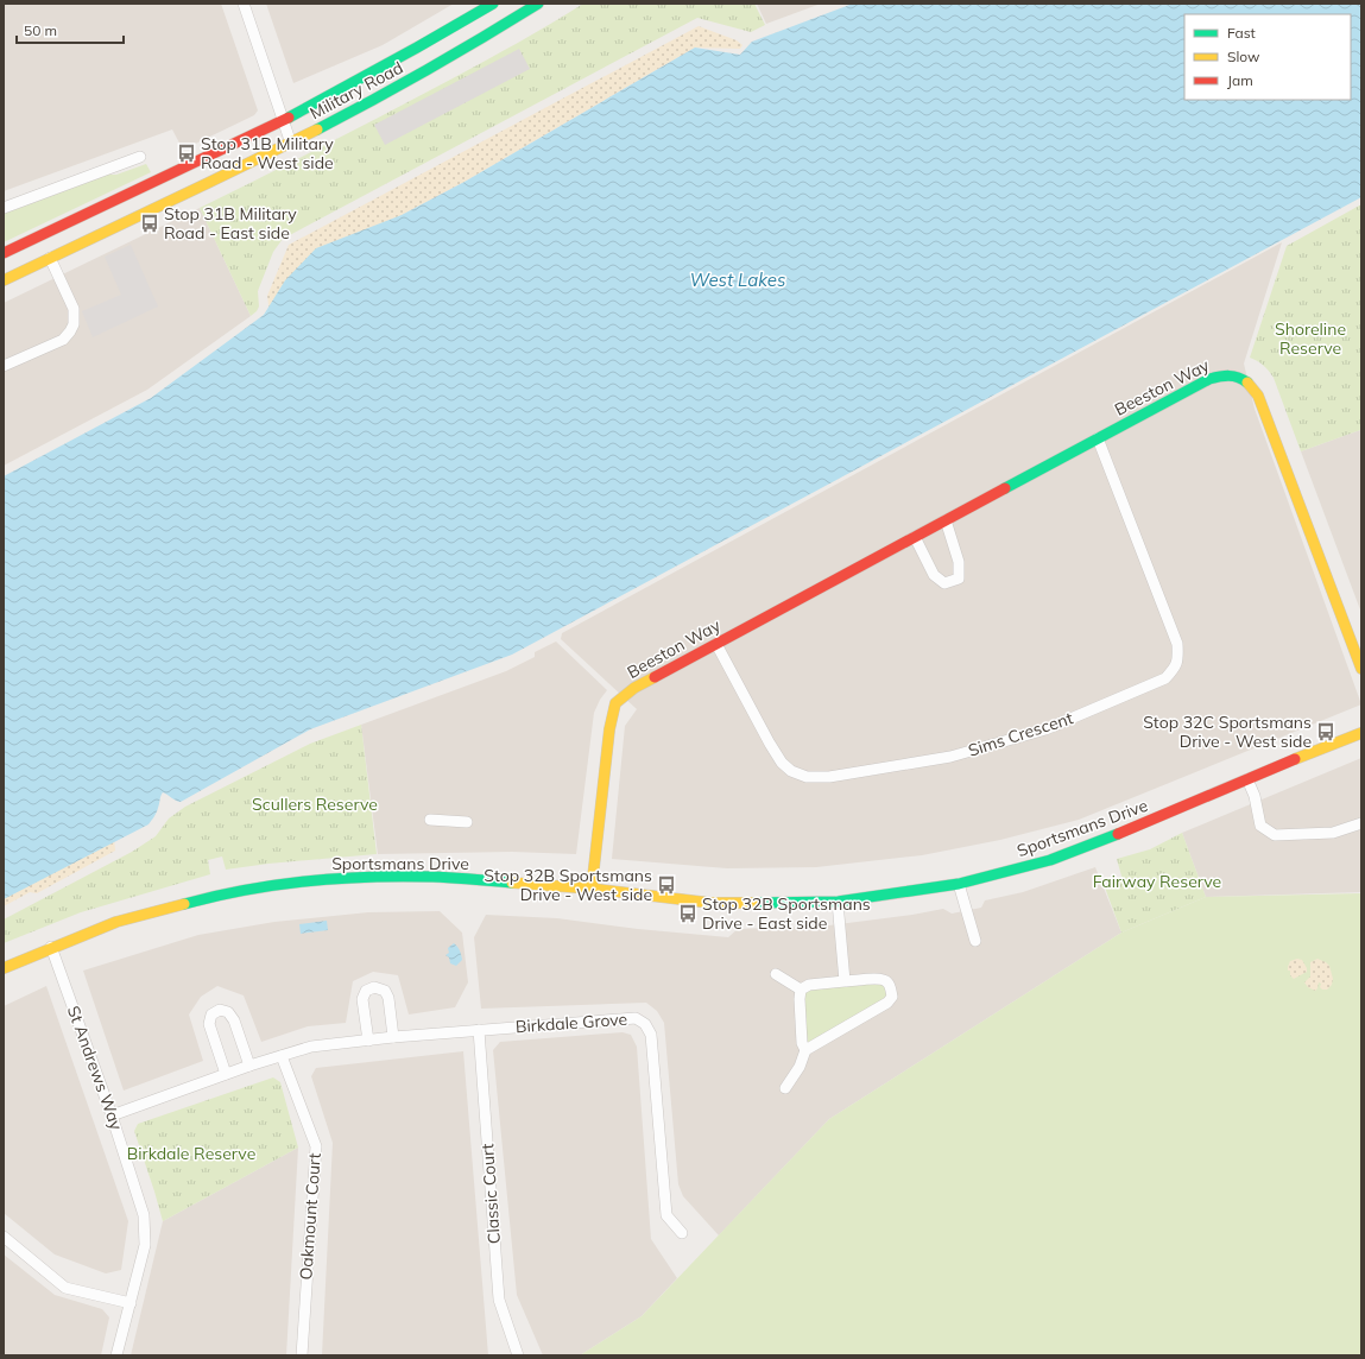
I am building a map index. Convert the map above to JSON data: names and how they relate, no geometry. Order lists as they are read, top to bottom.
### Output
{
  "streets": {
    "street": [
      "Military Road",
      "Beeston Way",
      "Sims Crescent",
      "Sportsmans Drive",
      "Birkdale Grove",
      "St Andrews Way",
      "Classic Court",
      "Oakmount Court"
    ]
  },
  "crossings": [
    ["Beeston Way", "Sims Crescent"],
    ["Beeston Way", "Sportsmans Drive"],
    ["Sportsmans Drive", "St Andrews Way"],
    ["Birkdale Grove", "St Andrews Way"],
    ["Birkdale Grove", "Classic Court"],
    ["Birkdale Grove", "Oakmount Court"]
  ],
  "water": ["West Lakes"],
  "parks": [
    "Shoreline Reserve",
    "Scullers Reserve",
    "Fairway Reserve",
    "Birkdale Reserve"
  ],
  "places": {
    "bus stop": [
      "Stop 31B Military Road - West side",
      "Stop 31B Military Road - East side",
      "Stop 32C Sportsmans Drive - West side",
      "Stop 32B Sportsmans Drive - West side",
      "Stop 32B Sportsmans Drive - East side"
    ]
  },
  "legend": ["Fast", "Slow", "Jam"],
  "scale_bar": "50 m"
}
